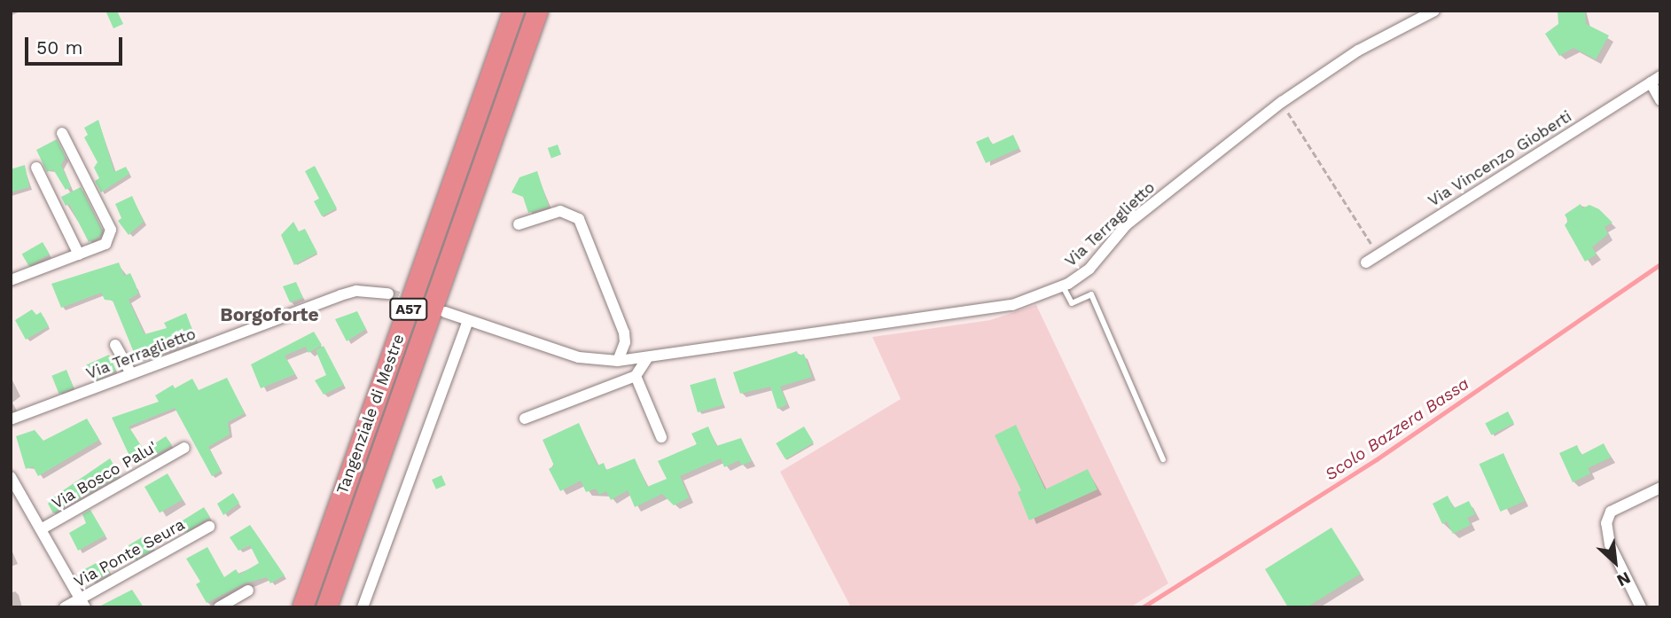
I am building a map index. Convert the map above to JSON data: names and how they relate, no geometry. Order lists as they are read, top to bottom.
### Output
{
  "streets": {
    "highway": ["A57", "Tangenziale di Mestre"],
    "street": [
      "Via Vincenzo Gioberti",
      "Via Terraglietto",
      "Via Bosco Palu'",
      "Via Ponte Seura"
    ]
  },
  "districts": ["Borgoforte"],
  "water": ["Scolo Bazzera Bassa"],
  "scale_bar": "50 m",
  "north": "bottom right"
}
